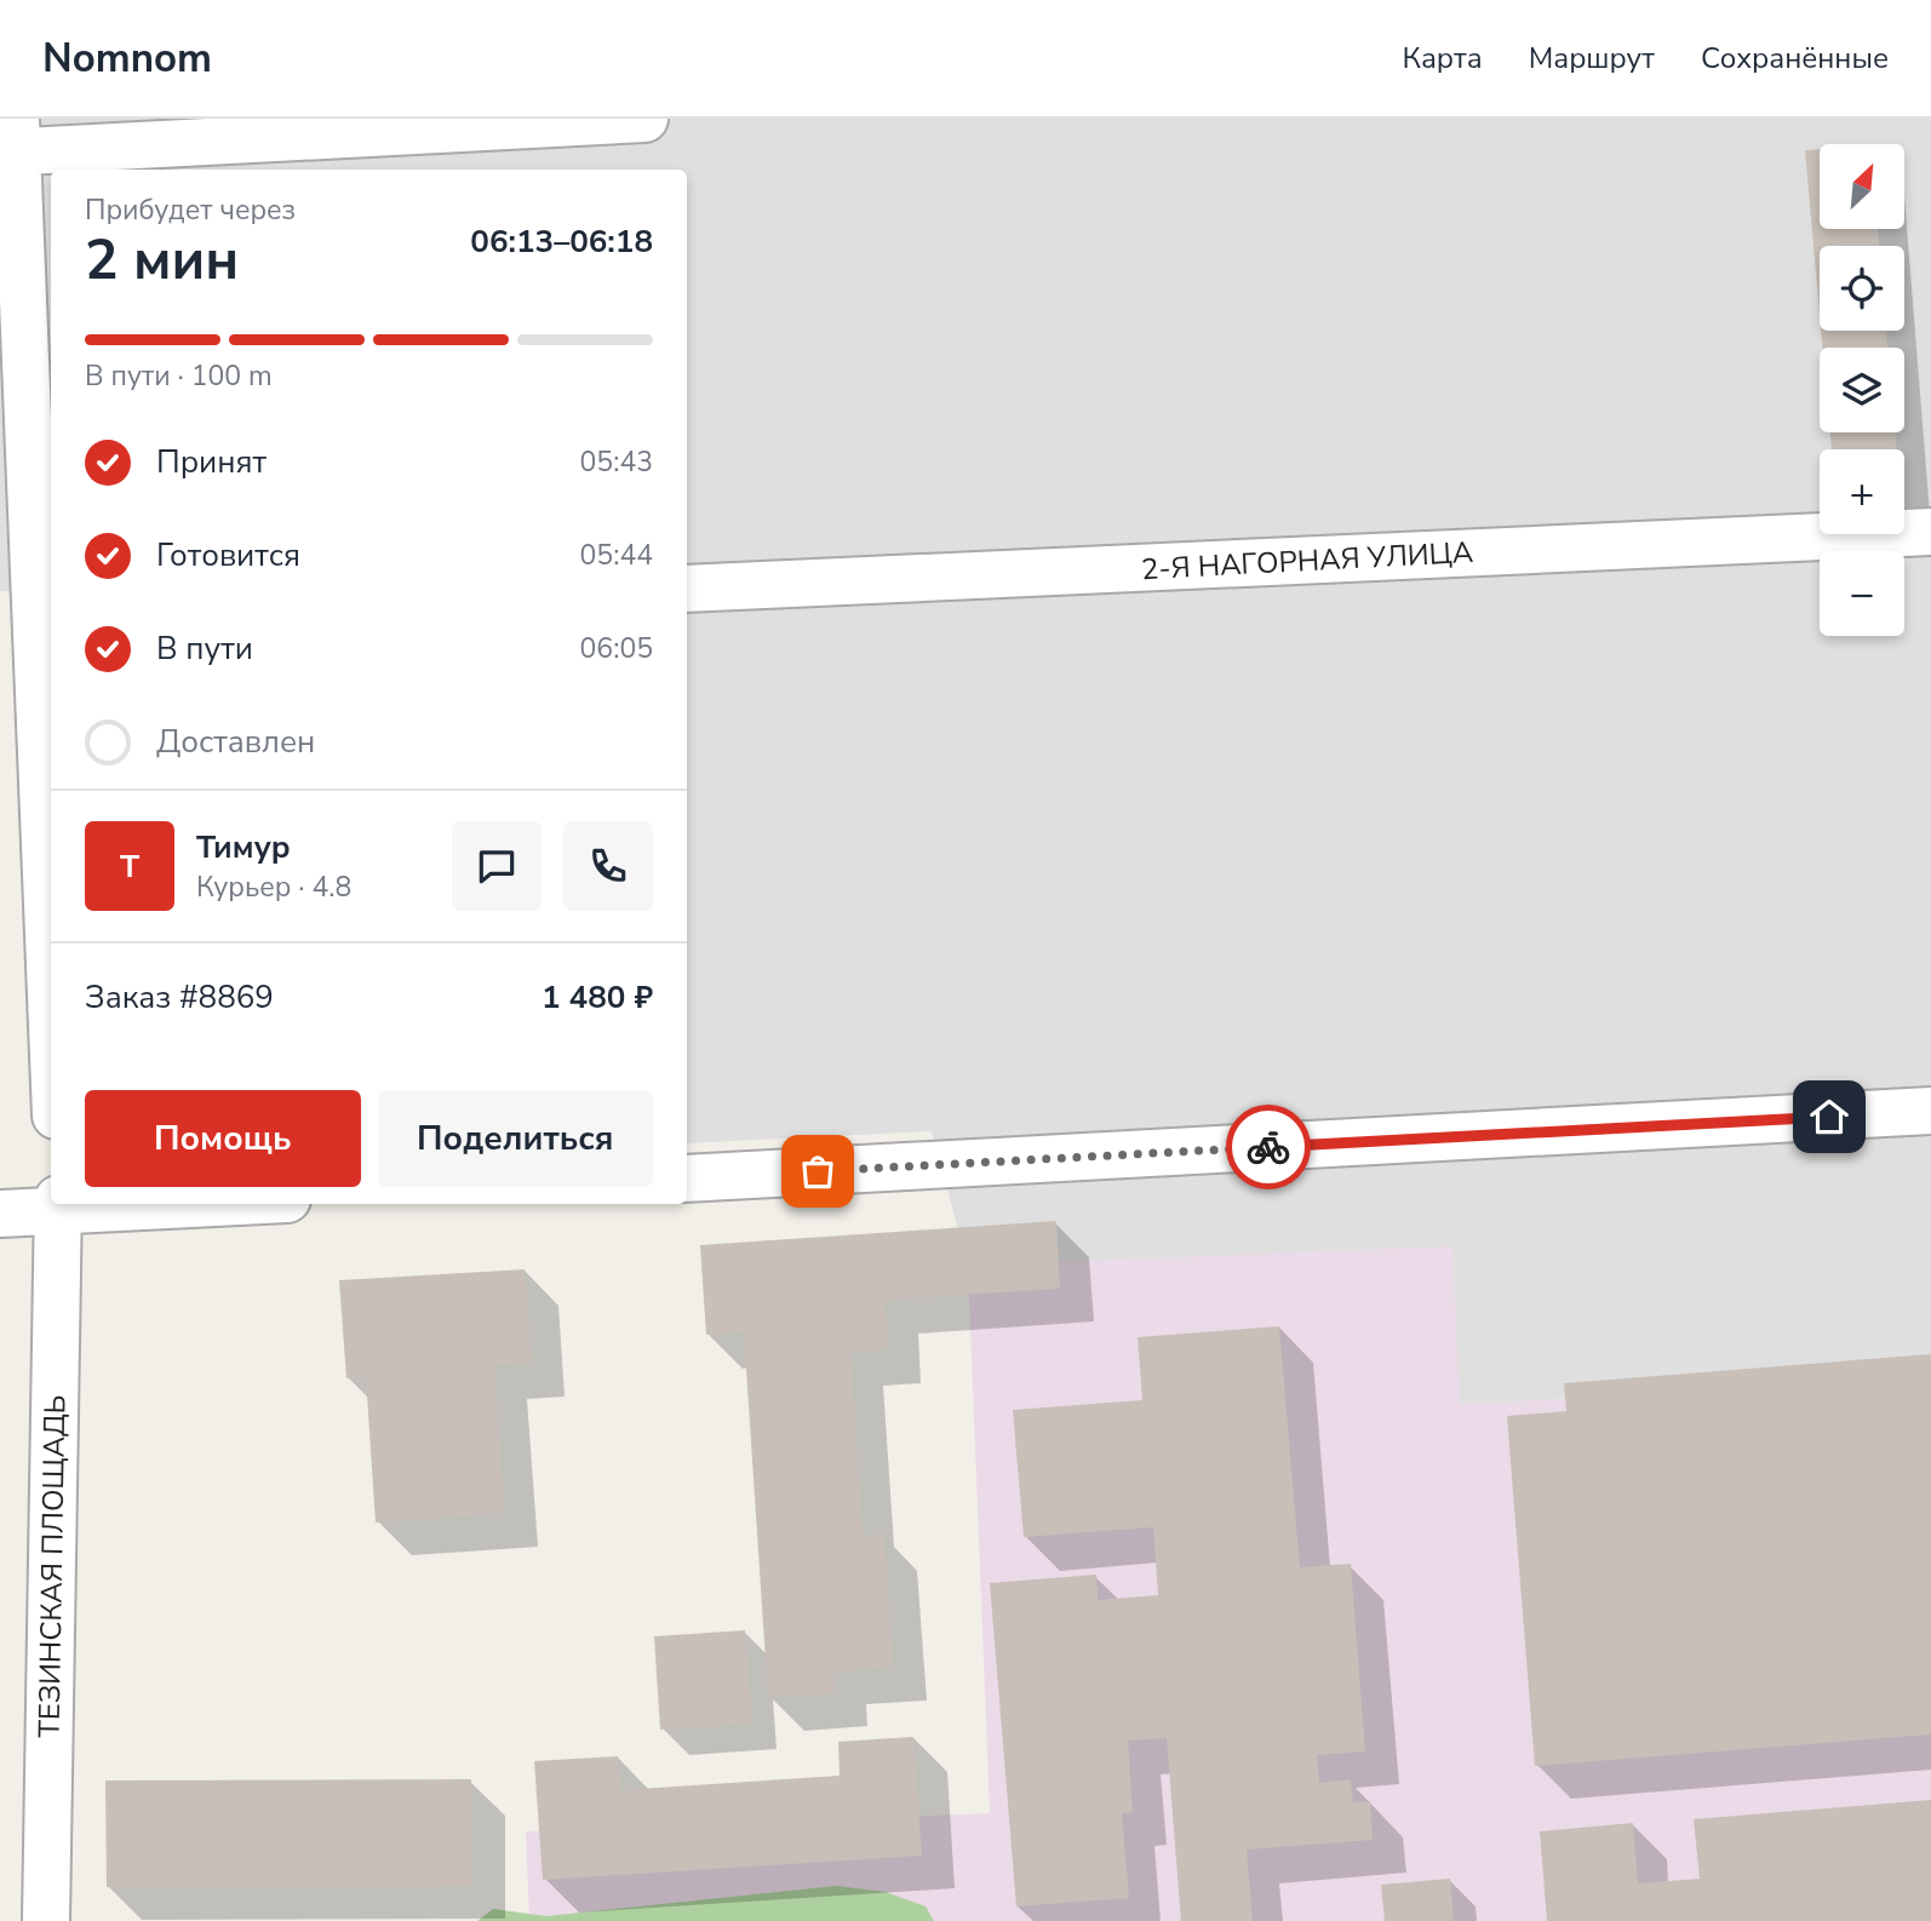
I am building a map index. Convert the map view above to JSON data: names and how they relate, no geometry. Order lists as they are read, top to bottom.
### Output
{
  "streets": {
    "street": ["2-Я НАГОРНАЯ УЛИЦА", "ТЕЗИНСКАЯ ПЛОЩАДЬ"]
  },
  "north": "top right",
  "page": {
    "header": "Nomnom",
    "nav": ["Карта", "Маршрут", "Сохранённые"],
    "map_buttons": ["+", "−"],
    "heading": ["2 мин", "Прибудет через", "06:13–06:18"],
    "panel": [
      "Тимур",
      "Курьер · 4.8",
      "Заказ #8869",
      "1 480 ₽"
    ],
    "bar": "В пути · 100 m",
    "list": [
      ["Принят", "05:43"],
      ["Готовится", "05:44"],
      ["В пути", "06:05"],
      "Доставлен"
    ],
    "round": "Т",
    "buttons": ["Помощь", "Поделиться"]
  }
}
